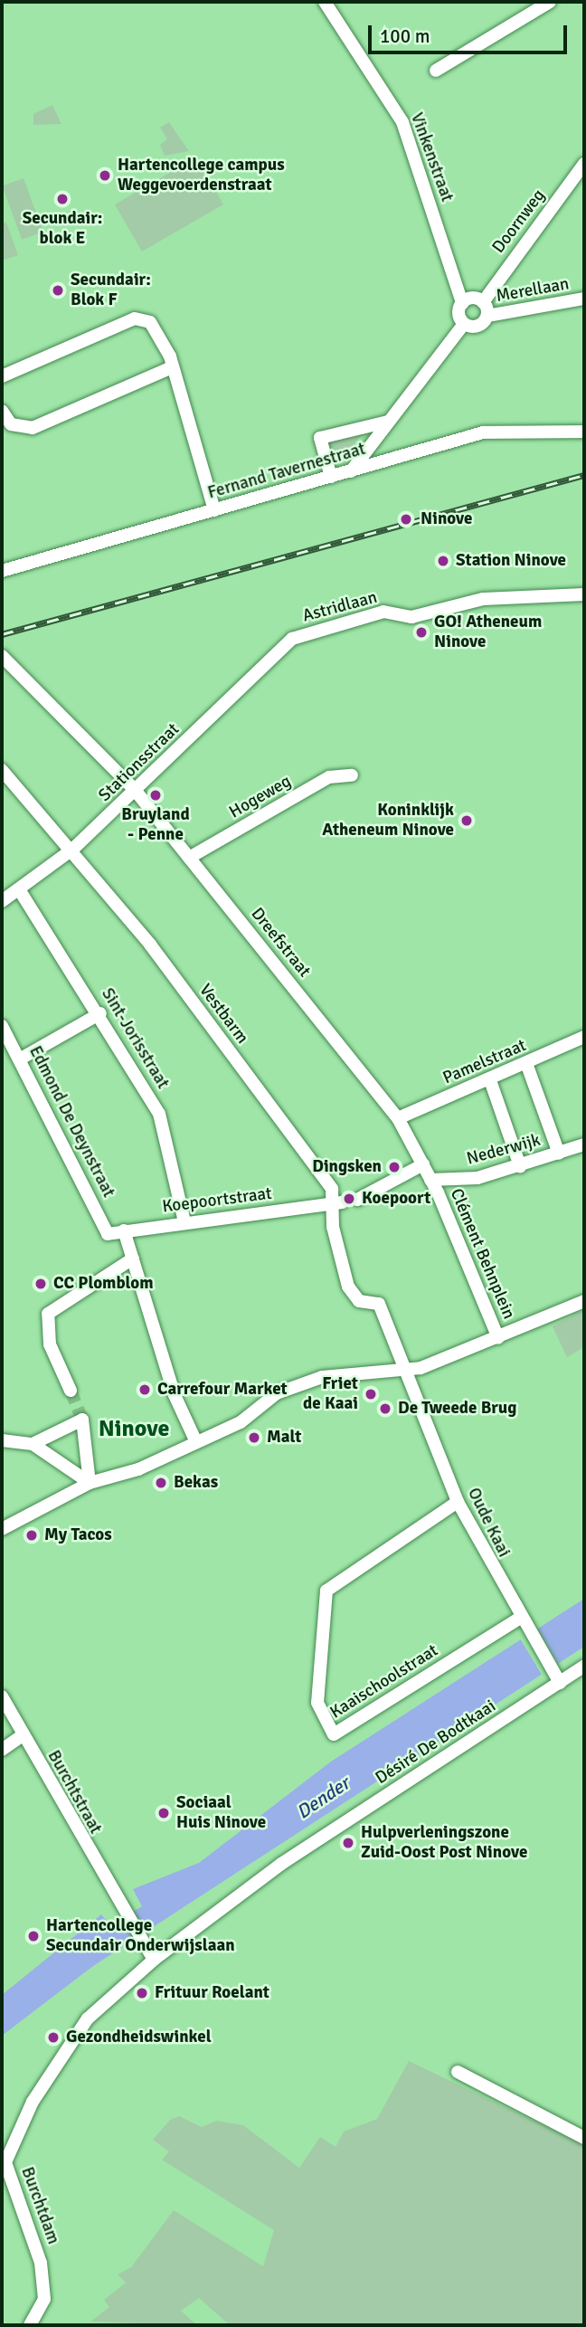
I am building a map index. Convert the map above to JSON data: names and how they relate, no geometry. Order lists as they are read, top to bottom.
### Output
{
  "streets": {
    "street": [
      "Vinkenstraat",
      "Doornweg",
      "Merellaan",
      "Fernand Tavernestraat",
      "Astridlaan",
      "Stationsstraat",
      "Hogeweg",
      "Dreefstraat",
      "Vestbarm",
      "Sint-Jorisstraat",
      "Pamelstraat",
      "Edmond De Deynstraat",
      "Nederwijk",
      "Koepoortstraat",
      "Clément Behnplein",
      "Oude Kaai",
      "Kaaischoolstraat",
      "Désiré De Bodtkaai",
      "Burchtstraat",
      "Burchtdam"
    ]
  },
  "crossings": [
    ["Astridlaan", "Stationsstraat"],
    ["Stationsstraat", "Dreefstraat"],
    ["Stationsstraat", "Vestbarm"],
    ["Stationsstraat", "Sint-Jorisstraat"],
    ["Hogeweg", "Dreefstraat"],
    ["Dreefstraat", "Pamelstraat"],
    ["Dreefstraat", "Clément Behnplein"],
    ["Vestbarm", "Koepoortstraat"],
    ["Vestbarm", "Clément Behnplein"],
    ["Vestbarm", "Oude Kaai"],
    ["Sint-Jorisstraat", "Koepoortstraat"],
    ["Pamelstraat", "Clément Behnplein"],
    ["Edmond De Deynstraat", "Koepoortstraat"],
    ["Nederwijk", "Clément Behnplein"],
    ["Clément Behnplein", "Oude Kaai"],
    ["Oude Kaai", "Kaaischoolstraat"],
    ["Oude Kaai", "Désiré De Bodtkaai"],
    ["Désiré De Bodtkaai", "Burchtstraat"],
    ["Désiré De Bodtkaai", "Burchtdam"]
  ],
  "districts": ["Ninove"],
  "water": ["Dender"],
  "places": [
    "Hartencollege campus Weggevoerdenstraat",
    "Secundair: blok E",
    "Secundair: Blok F",
    "Ninove",
    "Station Ninove",
    "GO! Atheneum Ninove",
    "Bruyland - Penne",
    "Koninklijk Atheneum Ninove",
    "Dingsken",
    "Koepoort",
    "CC Plomblom",
    "Carrefour Market",
    "Friet de Kaai",
    "De Tweede Brug",
    "Malt",
    "Bekas",
    "My Tacos",
    "Sociaal Huis Ninove",
    "Hulpverleningszone Zuid-Oost Post Ninove",
    "Hartencollege Secundair Onderwijslaan",
    "Frituur Roelant",
    "Gezondheidswinkel"
  ],
  "scale_bar": "100 m"
}
